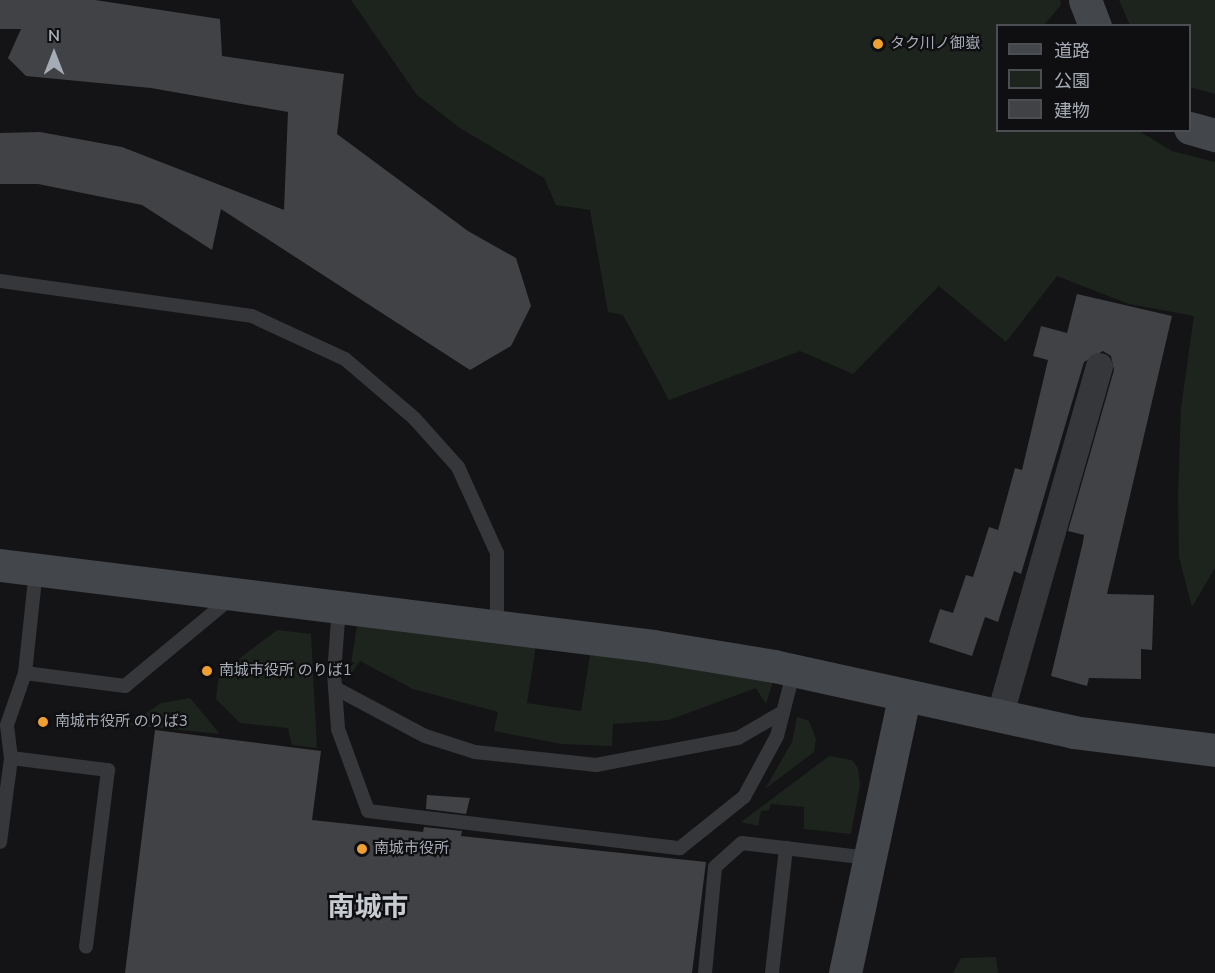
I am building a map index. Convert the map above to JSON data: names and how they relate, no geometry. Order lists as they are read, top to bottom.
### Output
{
  "districts": ["南城市"],
  "places": [
    "タク川ノ御嶽",
    "南城市役所 のりば1",
    "南城市役所 のりば3",
    "南城市役所"
  ],
  "legend": ["道路", "公園", "建物"],
  "north": "top"
}
